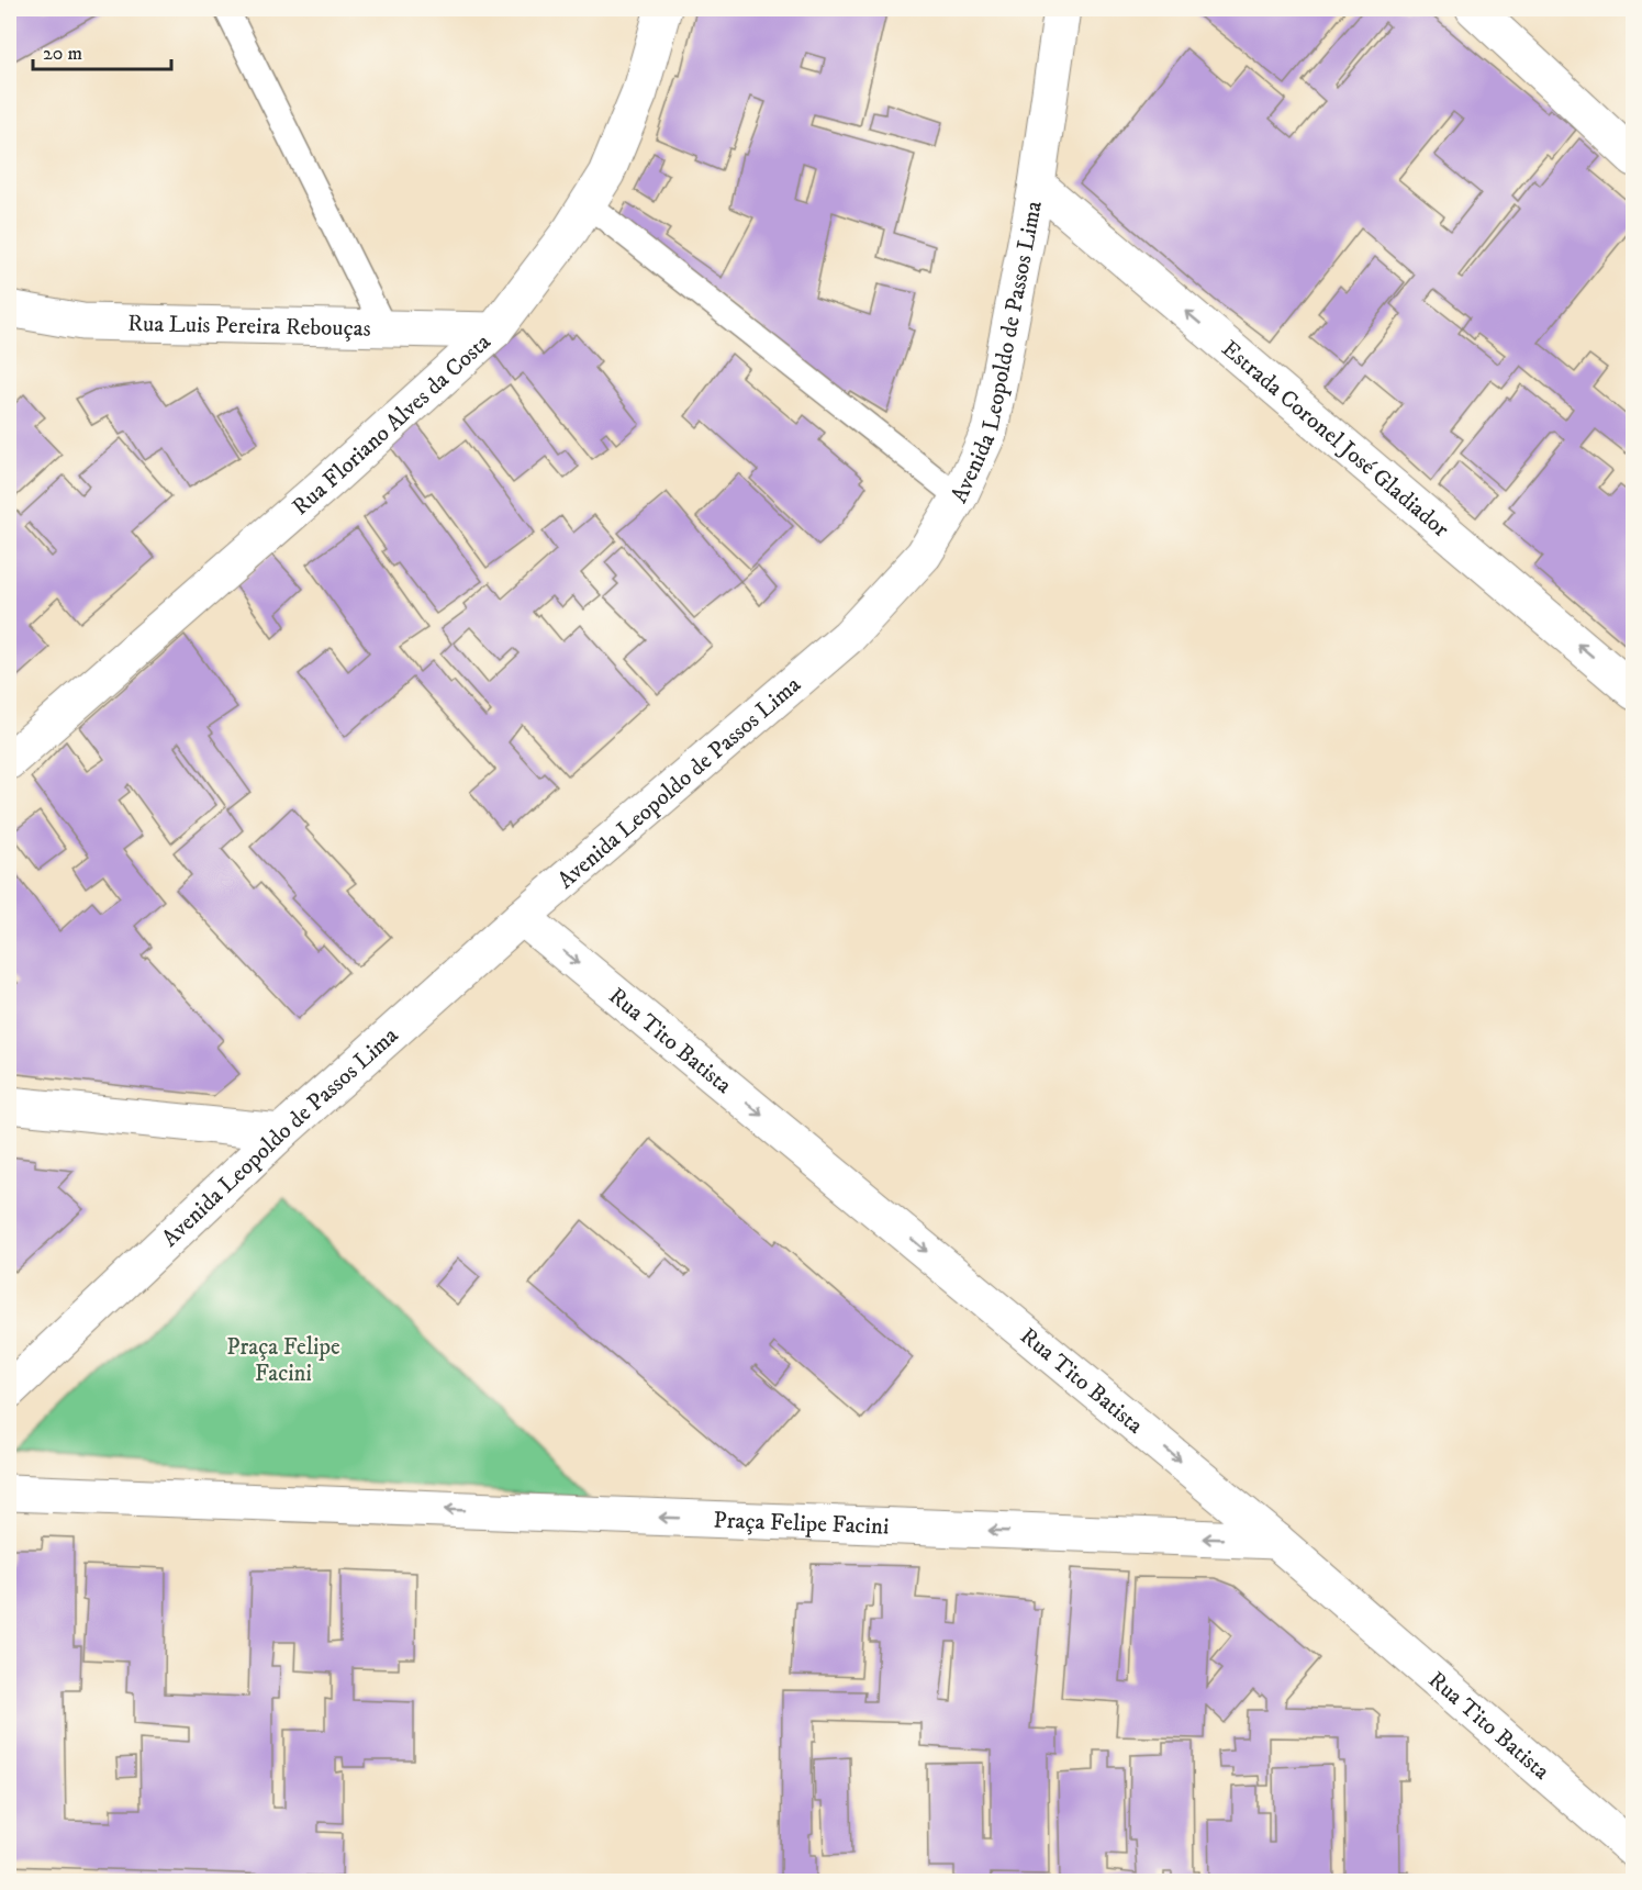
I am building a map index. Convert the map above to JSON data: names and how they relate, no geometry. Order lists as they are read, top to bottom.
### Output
{
  "streets": {
    "street": [
      "Rua Luis Pereira Rebouças",
      "Avenida Leopoldo de Passos Lima",
      "Rua Floriano Alves da Costa",
      "Estrada Coronel José Gladiador",
      "Rua Tito Batista",
      "Praça Felipe Facini"
    ]
  },
  "crossings": [
    ["Rua Luis Pereira Rebouças", "Rua Floriano Alves da Costa"],
    ["Avenida Leopoldo de Passos Lima", "Estrada Coronel José Gladiador"],
    ["Avenida Leopoldo de Passos Lima", "Rua Tito Batista"],
    ["Rua Tito Batista", "Praça Felipe Facini"]
  ],
  "one_way": ["Estrada Coronel José Gladiador", "Rua Tito Batista", "Praça Felipe Facini"],
  "parks": ["Praça Felipe Facini"],
  "scale_bar": "20 m"
}
